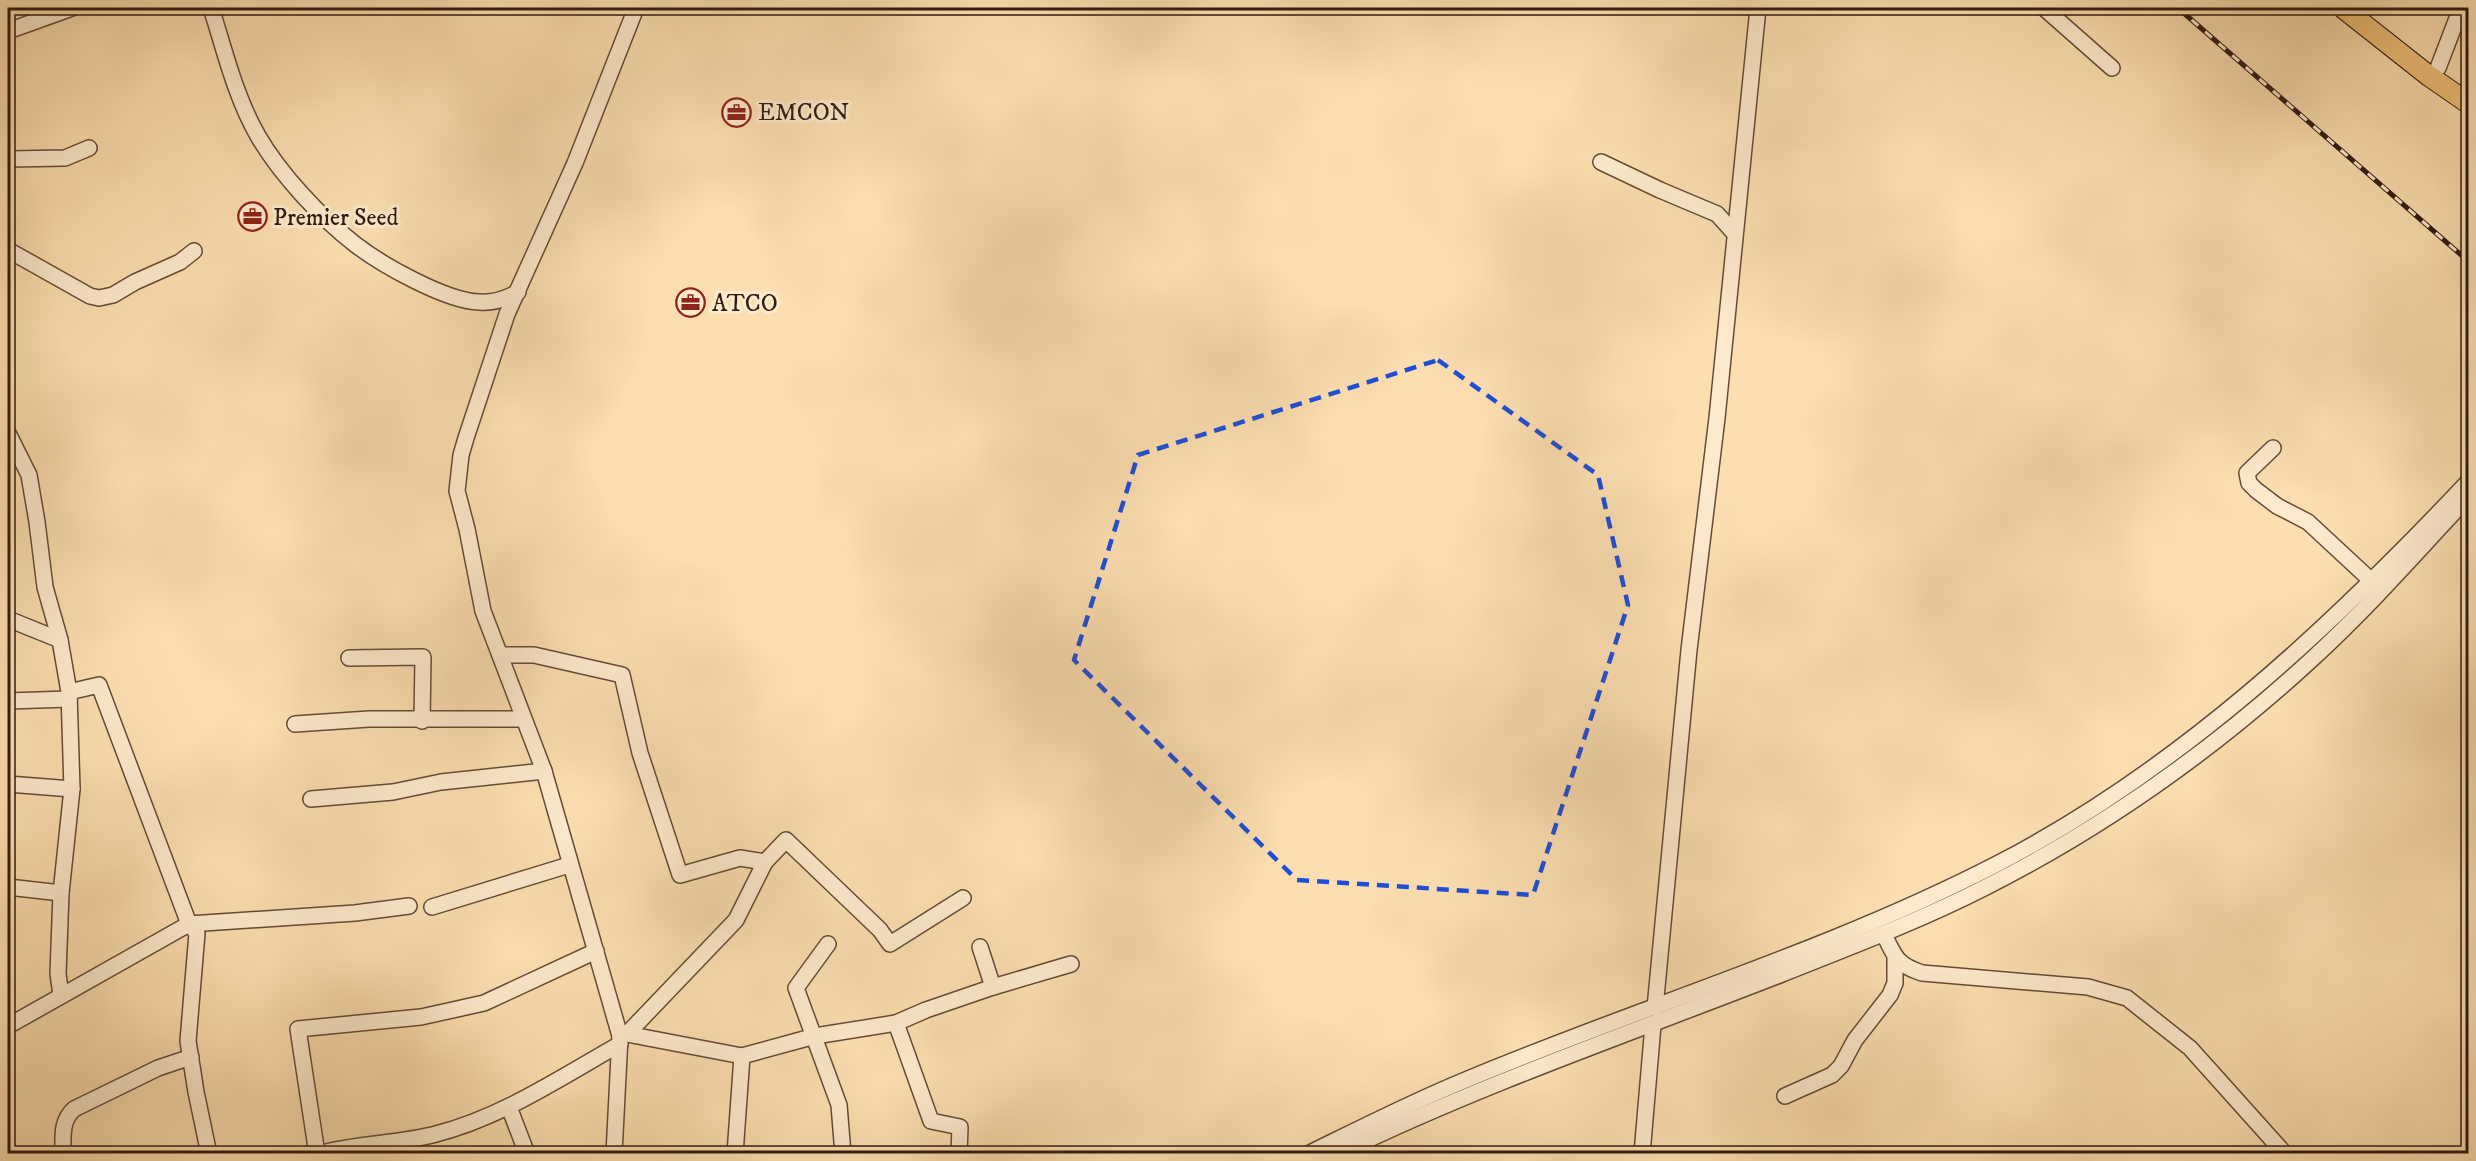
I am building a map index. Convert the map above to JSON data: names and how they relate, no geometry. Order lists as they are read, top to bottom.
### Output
{
  "places": {
    "office": ["EMCON", "Premier Seed", "ATCO"]
  }
}
